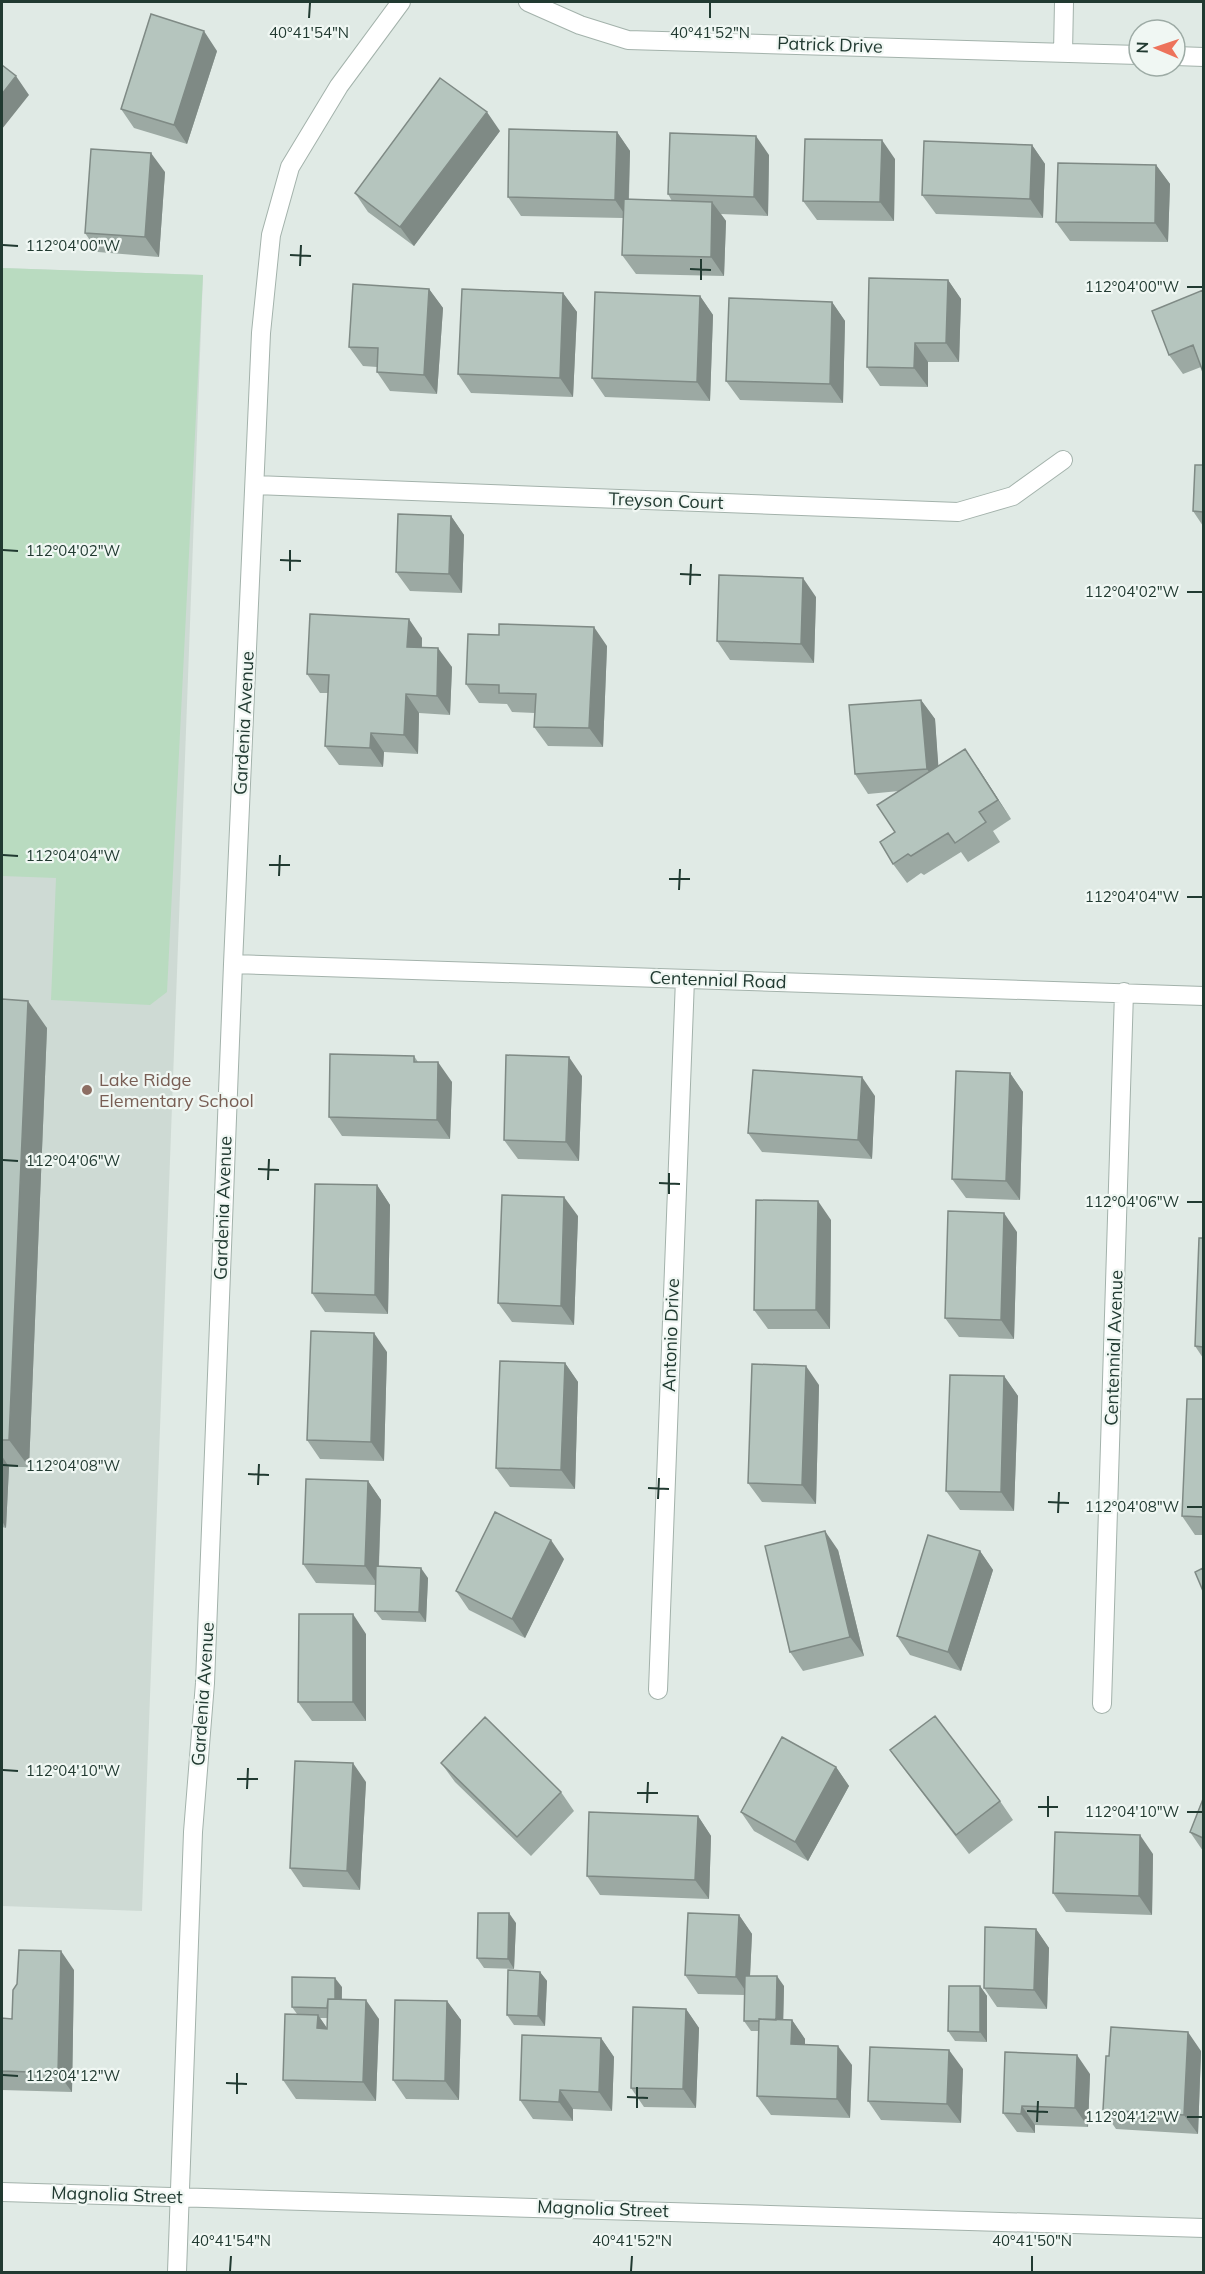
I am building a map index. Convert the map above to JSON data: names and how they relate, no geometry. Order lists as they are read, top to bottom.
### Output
{
  "streets": {
    "street": [
      "Patrick Drive",
      "Treyson Court",
      "Gardenia Avenue",
      "Centennial Road",
      "Antonio Drive",
      "Centennial Avenue",
      "Magnolia Street"
    ]
  },
  "crossings": [
    ["Treyson Court", "Gardenia Avenue"],
    ["Gardenia Avenue", "Centennial Road"],
    ["Gardenia Avenue", "Magnolia Street"],
    ["Centennial Road", "Antonio Drive"],
    ["Centennial Road", "Centennial Avenue"]
  ],
  "places": ["Lake Ridge Elementary School"],
  "north": "left",
  "coordinates": [
    "40°41'54\"N",
    "40°41'52\"N",
    "112°04'00\"W",
    "112°04'02\"W",
    "112°04'04\"W",
    "112°04'06\"W",
    "112°04'08\"W",
    "112°04'10\"W",
    "112°04'12\"W",
    "40°41'50\"N"
  ]
}
